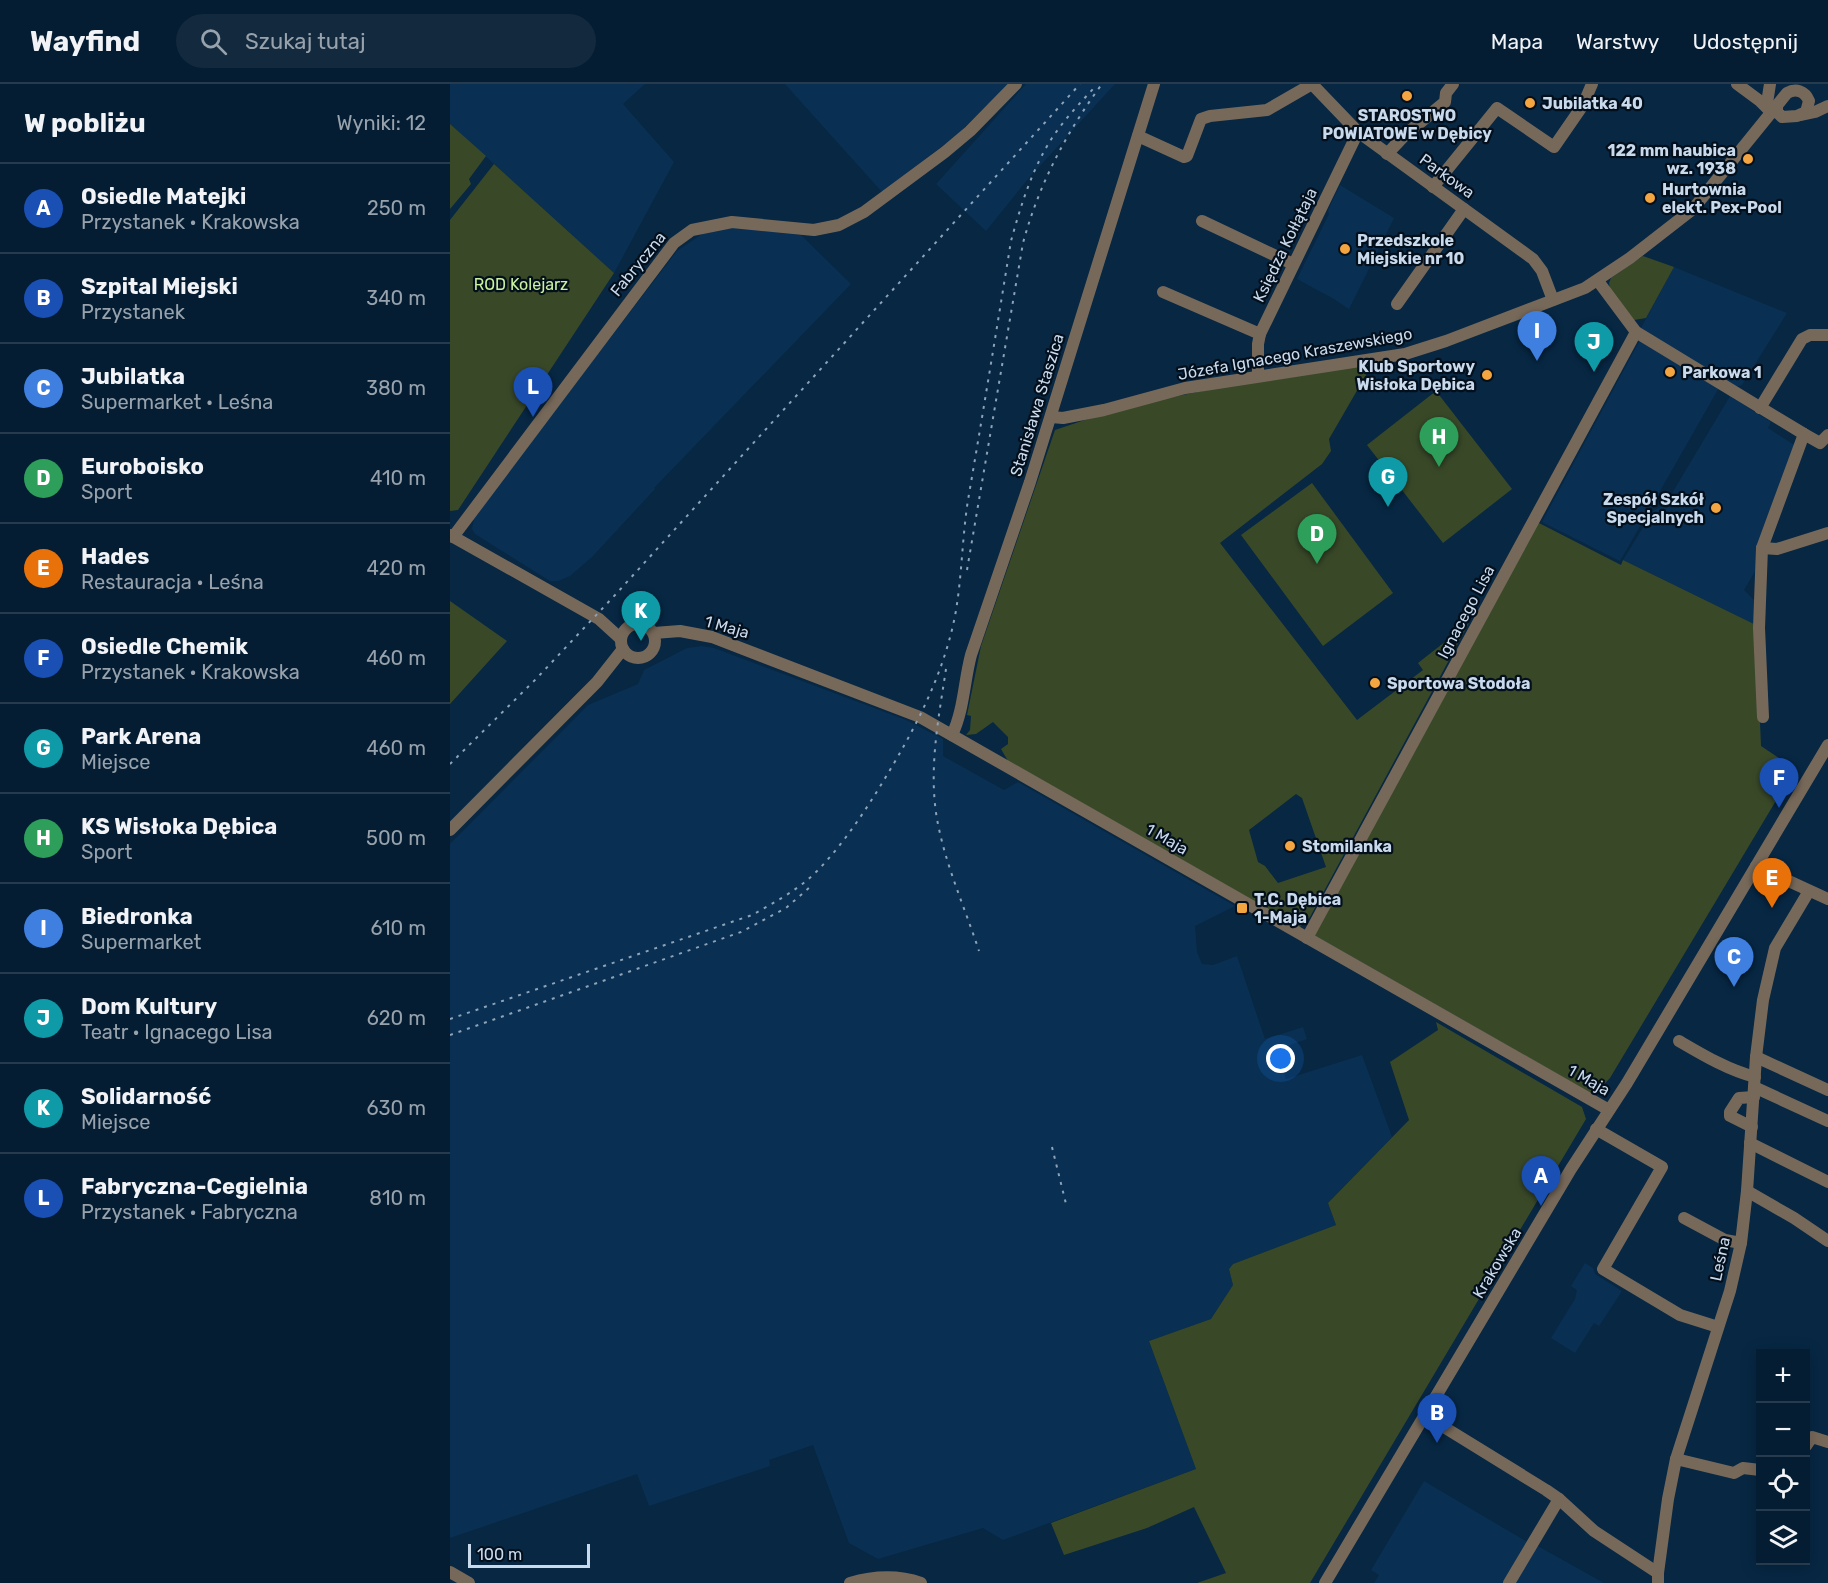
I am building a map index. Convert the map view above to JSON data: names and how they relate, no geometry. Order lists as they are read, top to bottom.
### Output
{
  "streets": {
    "street": [
      "Parkowa",
      "Księdza Kołłątaja",
      "Fabryczna",
      "Józefa Ignacego Kraszewskiego",
      "Stanisława Staszica",
      "Ignacego Lisa",
      "1 Maja",
      "Leśna",
      "Krakowska"
    ]
  },
  "crossings": [
    ["Parkowa", "Księdza Kołłątaja"],
    ["Parkowa", "Józefa Ignacego Kraszewskiego"],
    ["Księdza Kołłątaja", "Józefa Ignacego Kraszewskiego"],
    ["Józefa Ignacego Kraszewskiego", "Stanisława Staszica"],
    ["Stanisława Staszica", "1 Maja"],
    ["Ignacego Lisa", "1 Maja"],
    ["1 Maja", "Krakowska"]
  ],
  "parks": ["ROD Kolejarz"],
  "places": {
    "other": [
      "STAROSTWO POWIATOWE w Dębicy",
      "Jubilatka 40",
      "122 mm haubica wz. 1938",
      "Hurtownia elekt. Pex-Pool",
      "Przedszkole Miejskie nr 10",
      "Parkowa 1",
      "Klub Sportowy Wisłoka Dębica",
      "Zespół Szkół Specjalnych",
      "Sportowa Stodoła",
      "Stomilanka"
    ],
    "transit": ["T.C. Dębica 1-Maja"]
  },
  "scale_bar": "100 m",
  "page": {
    "header": "Wayfind",
    "search": "Szukaj tutaj",
    "nav": ["Mapa", "Warstwy", "Udostępnij"],
    "heading": ["W pobliżu", "Wyniki: 12"],
    "list": [
      {
        "mark": "A",
        "name": "Osiedle Matejki",
        "note": "Przystanek · Krakowska",
        "value": "250 m"
      },
      {
        "mark": "B",
        "name": "Szpital Miejski",
        "note": "Przystanek",
        "value": "340 m"
      },
      {
        "mark": "C",
        "name": "Jubilatka",
        "note": "Supermarket · Leśna",
        "value": "380 m"
      },
      {
        "mark": "D",
        "name": "Euroboisko",
        "note": "Sport",
        "value": "410 m"
      },
      {
        "mark": "E",
        "name": "Hades",
        "note": "Restauracja · Leśna",
        "value": "420 m"
      },
      {
        "mark": "F",
        "name": "Osiedle Chemik",
        "note": "Przystanek · Krakowska",
        "value": "460 m"
      },
      {
        "mark": "G",
        "name": "Park Arena",
        "note": "Miejsce",
        "value": "460 m"
      },
      {
        "mark": "H",
        "name": "KS Wisłoka Dębica",
        "note": "Sport",
        "value": "500 m"
      },
      {
        "mark": "I",
        "name": "Biedronka",
        "note": "Supermarket",
        "value": "610 m"
      },
      {
        "mark": "J",
        "name": "Dom Kultury",
        "note": "Teatr · Ignacego Lisa",
        "value": "620 m"
      },
      {
        "mark": "K",
        "name": "Solidarność",
        "note": "Miejsce",
        "value": "630 m"
      },
      {
        "mark": "L",
        "name": "Fabryczna-Cegielnia",
        "note": "Przystanek · Fabryczna",
        "value": "810 m"
      }
    ],
    "pins": [
      "I",
      "J",
      "L",
      "H",
      "G",
      "D",
      "K",
      "F",
      "E",
      "C",
      "A",
      "B"
    ],
    "map_buttons": ["+", "−"],
    "scale": "100 m"
  }
}
